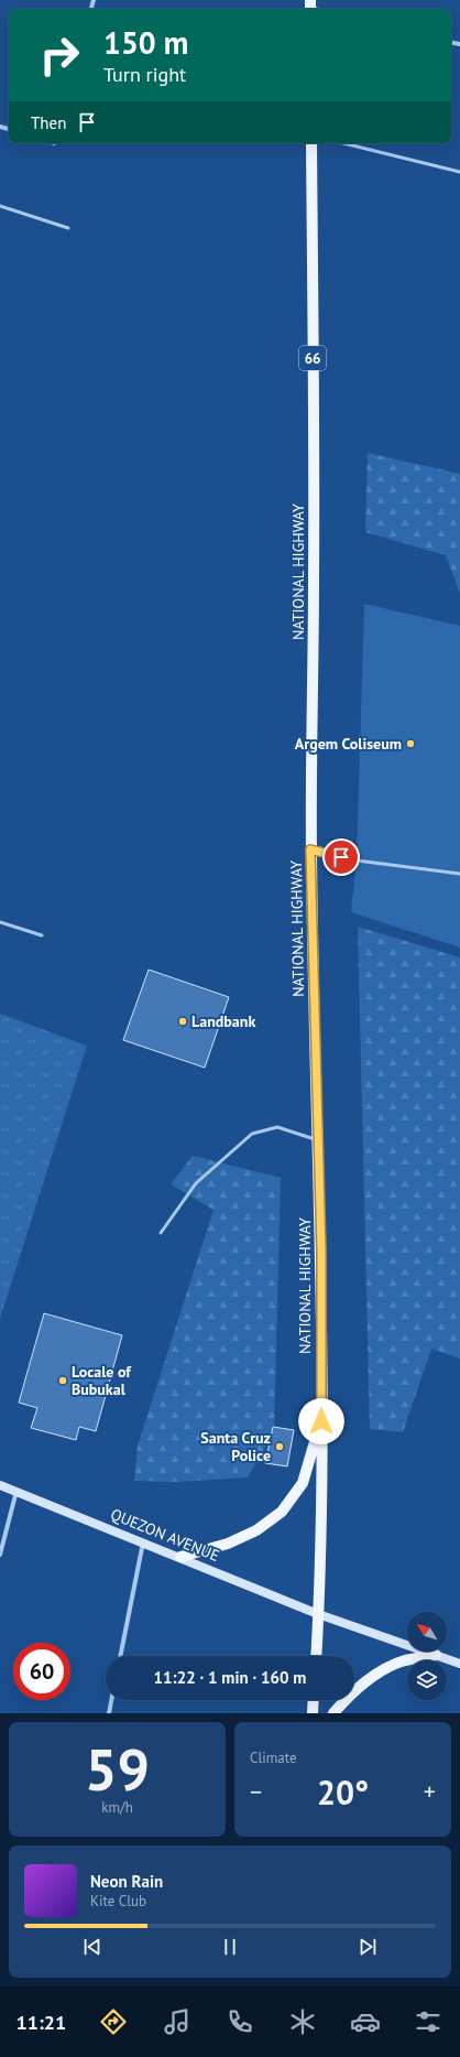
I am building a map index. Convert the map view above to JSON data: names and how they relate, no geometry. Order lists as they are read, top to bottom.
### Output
{
  "streets": {
    "main road": ["66", "NATIONAL HIGHWAY", "QUEZON AVENUE"]
  },
  "crossings": [
    ["NATIONAL HIGHWAY", "QUEZON AVENUE"]
  ],
  "places": [
    "Argem Coliseum",
    "Landbank",
    "Locale of Bubukal",
    "Santa Cruz Police"
  ],
  "north": "top left",
  "page": {
    "turn": ["150 m", "Turn right"],
    "then": "Then",
    "limit": "60",
    "trip": "11:22 · 1 min · 160 m",
    "tile": [
      ["59", "km/h"],
      "Climate"
    ],
    "heat": ["−", "20°", "+"],
    "song": ["Neon Rain", "Kite Club"],
    "tabs": "11:21"
  }
}
